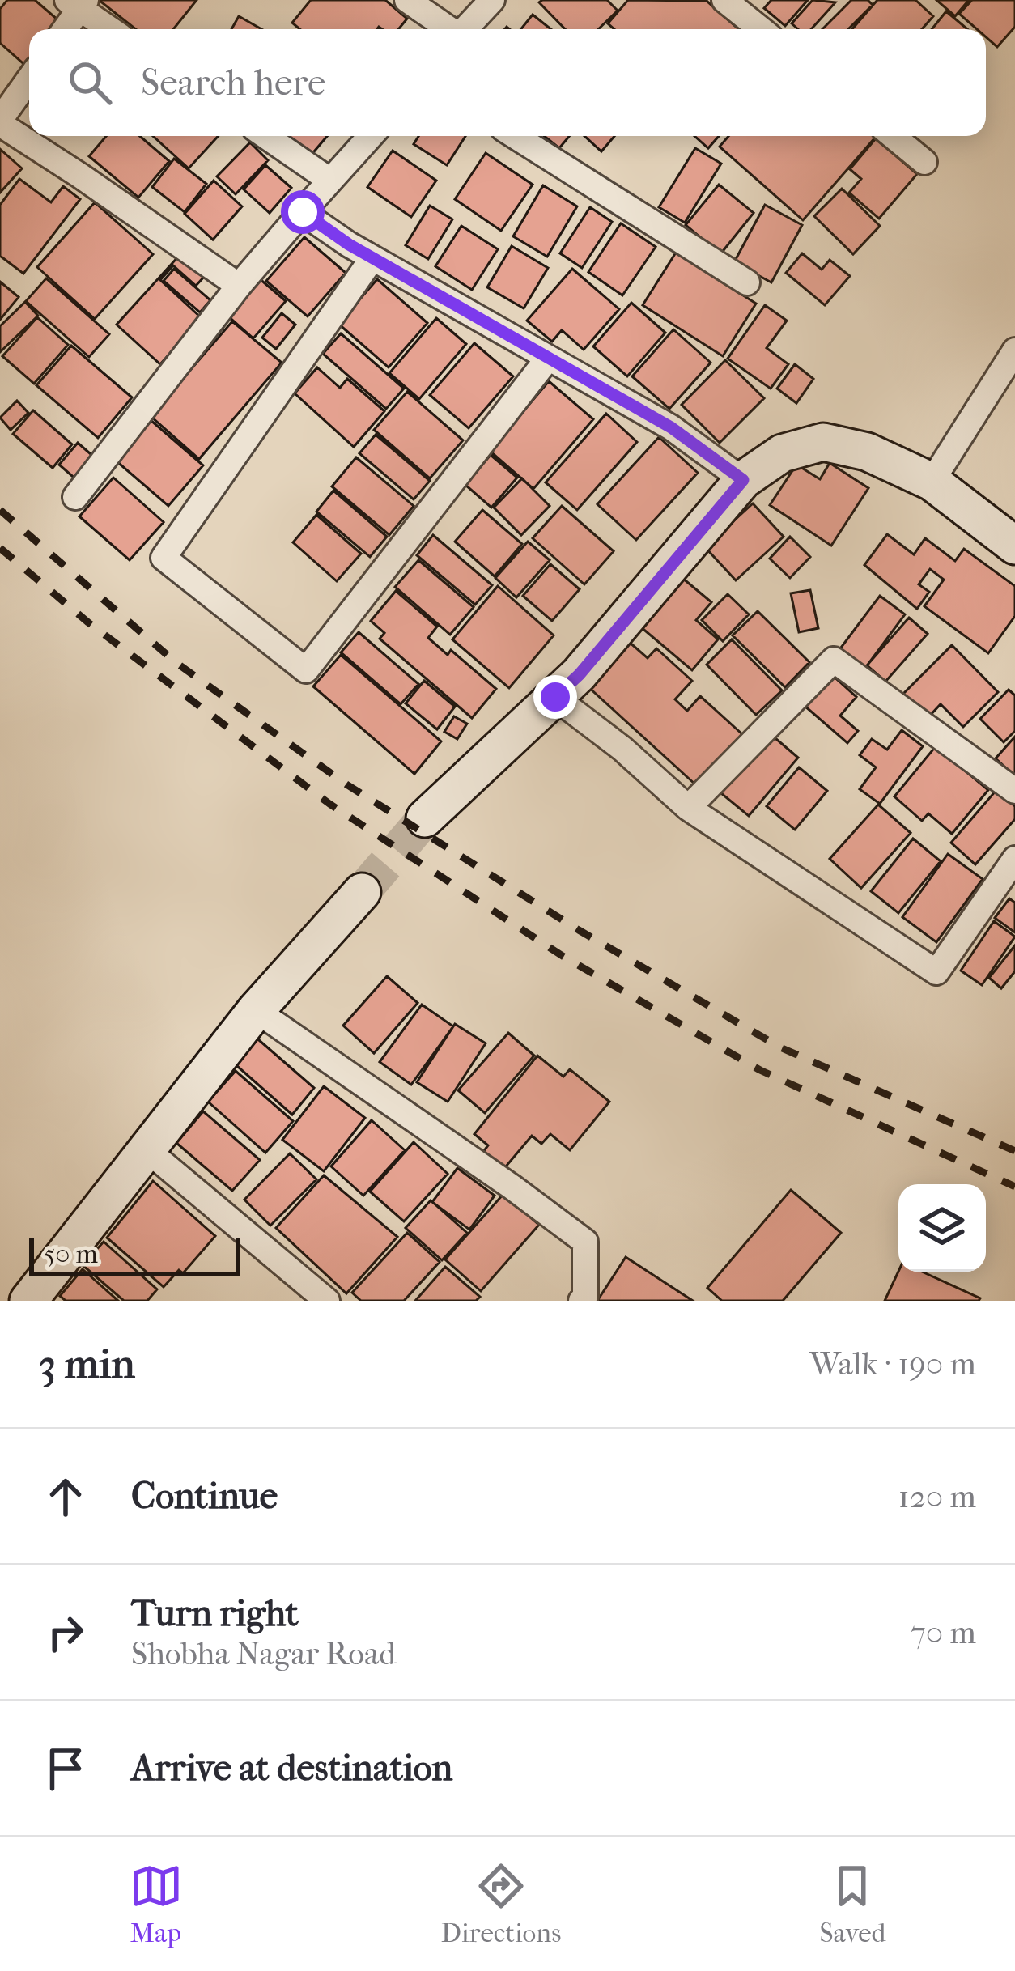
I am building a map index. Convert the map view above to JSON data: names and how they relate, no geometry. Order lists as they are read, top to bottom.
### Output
{
  "scale_bar": "50 m",
  "page": {
    "search": "Search here",
    "scale": "50 m",
    "heading": ["3 min", "Walk · 190 m"],
    "list": [
      ["Continue", "120 m"],
      ["Turn right", "Shobha Nagar Road", "70 m"],
      "Arrive at destination"
    ],
    "nav": ["Map", "Directions", "Saved"]
  }
}
